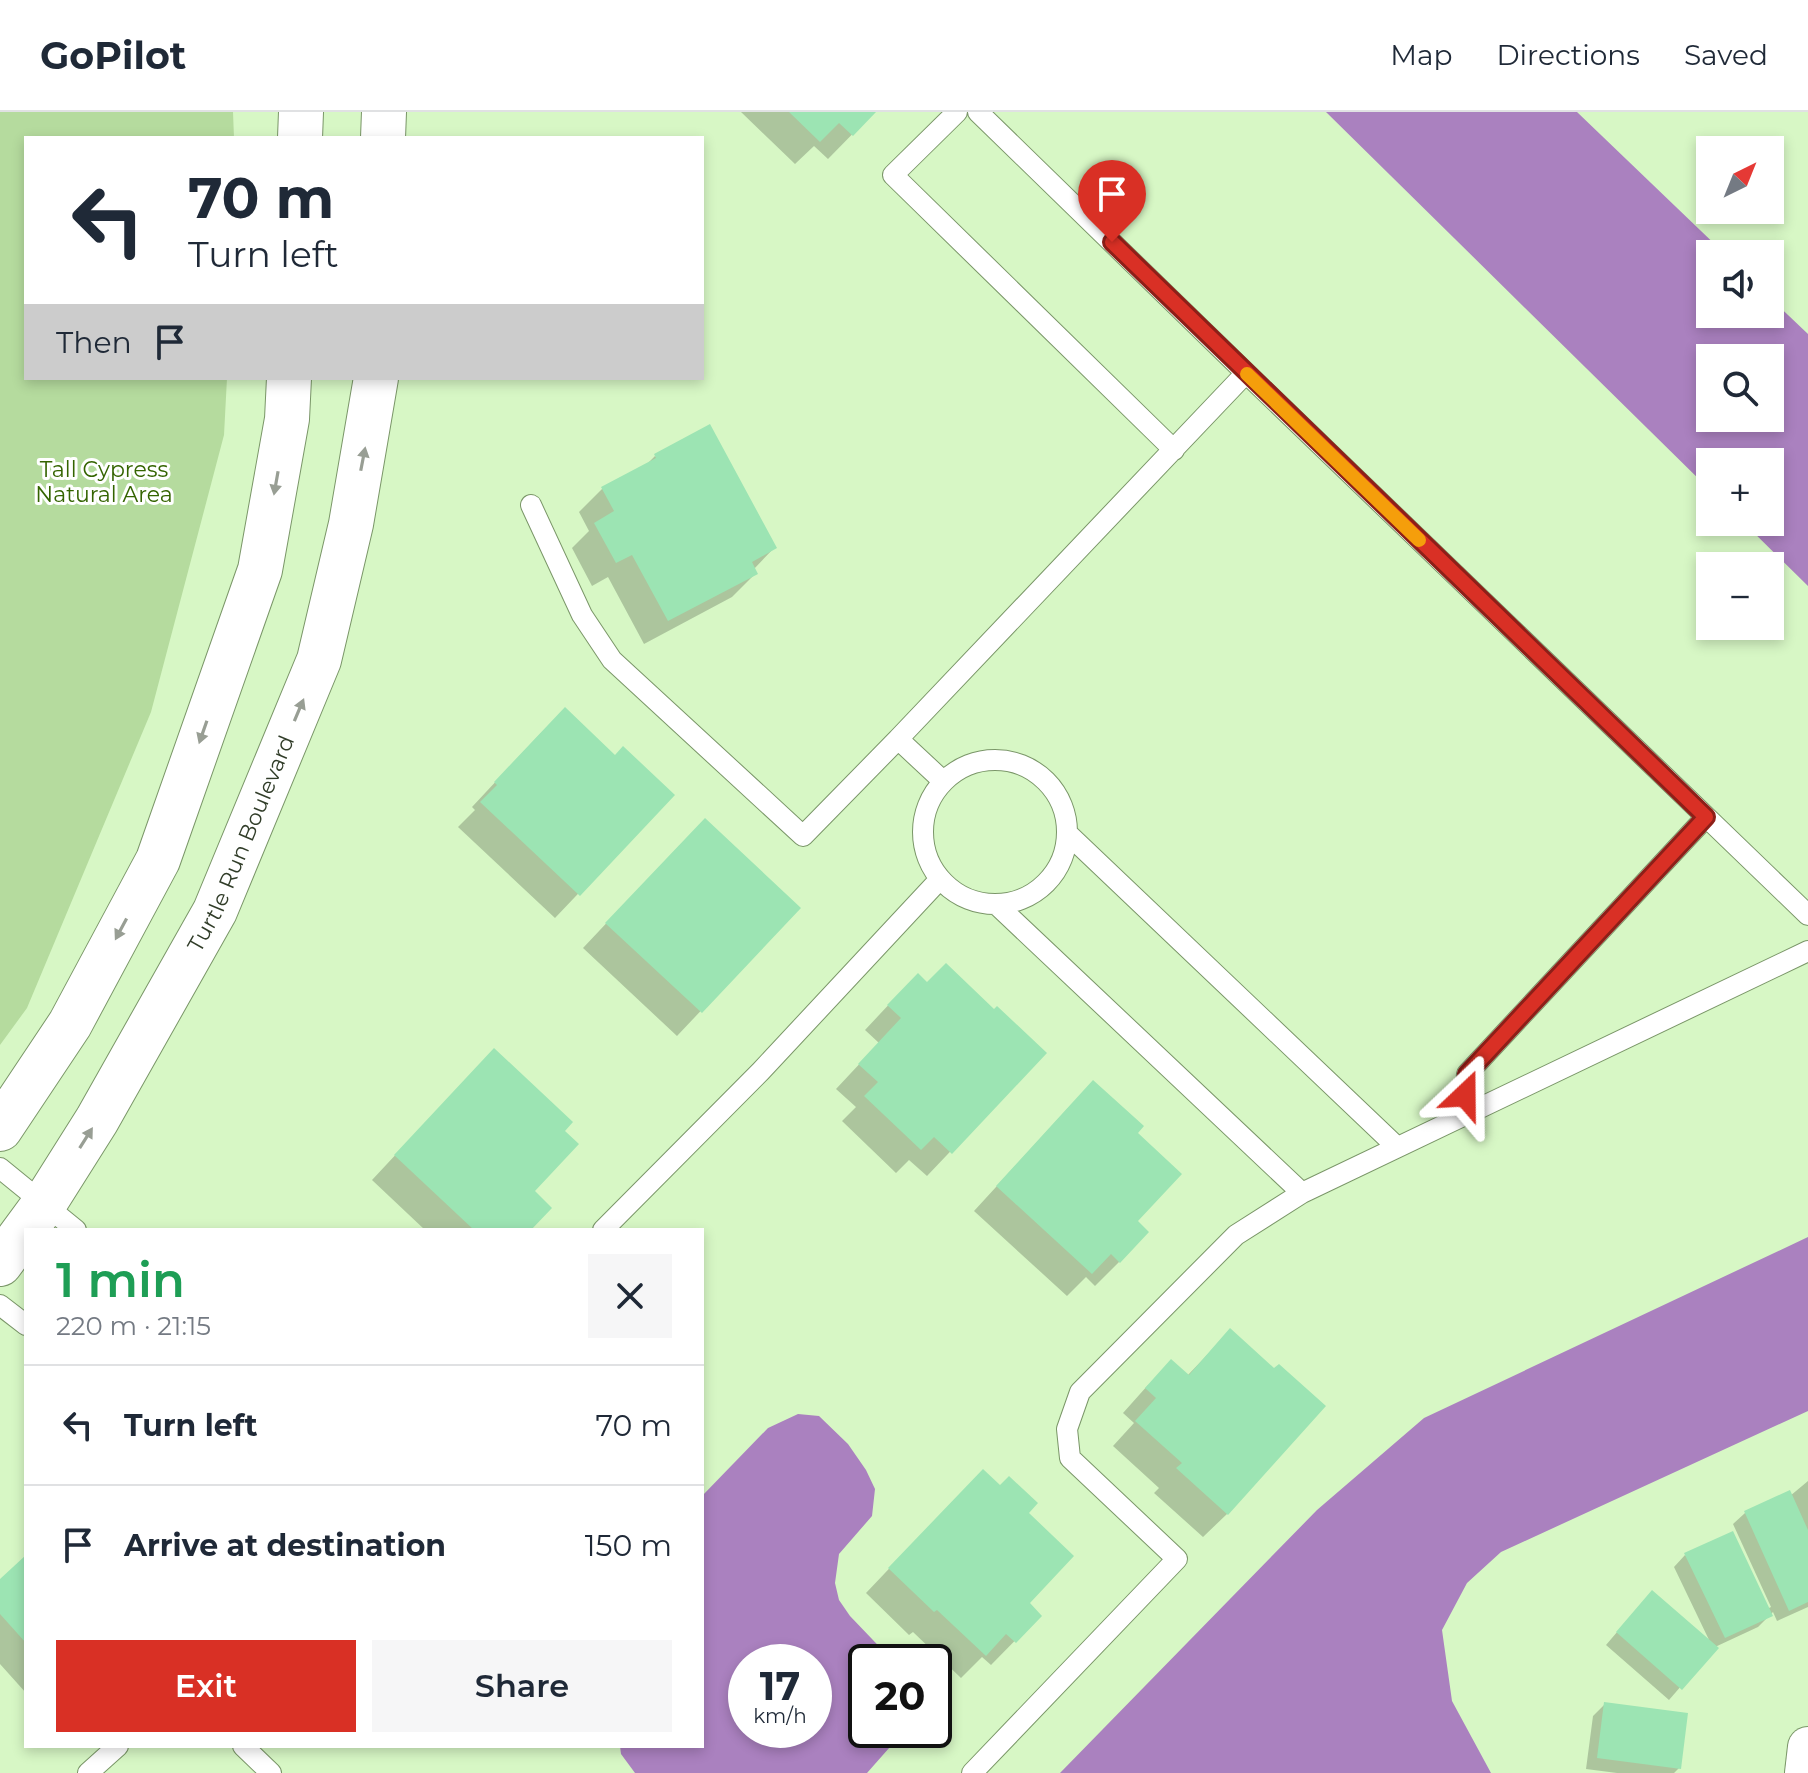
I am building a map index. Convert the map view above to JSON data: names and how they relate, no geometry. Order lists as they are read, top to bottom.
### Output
{
  "streets": {
    "street": ["Turtle Run Boulevard"]
  },
  "parks": ["Tall Cypress Natural Area"],
  "north": "top right",
  "page": {
    "header": "GoPilot",
    "nav": ["Map", "Directions", "Saved"],
    "map_buttons": ["+", "−"],
    "turn": ["70 m", "Turn left"],
    "then": "Then",
    "heading": ["1 min", "220 m · 21:15"],
    "list": [
      {
        "name": "Turn left",
        "value": "70 m"
      },
      {
        "name": "Arrive at destination",
        "value": "150 m"
      }
    ],
    "buttons": ["Exit", "Share"],
    "speed": "17 km/h",
    "limit": "20"
  }
}
